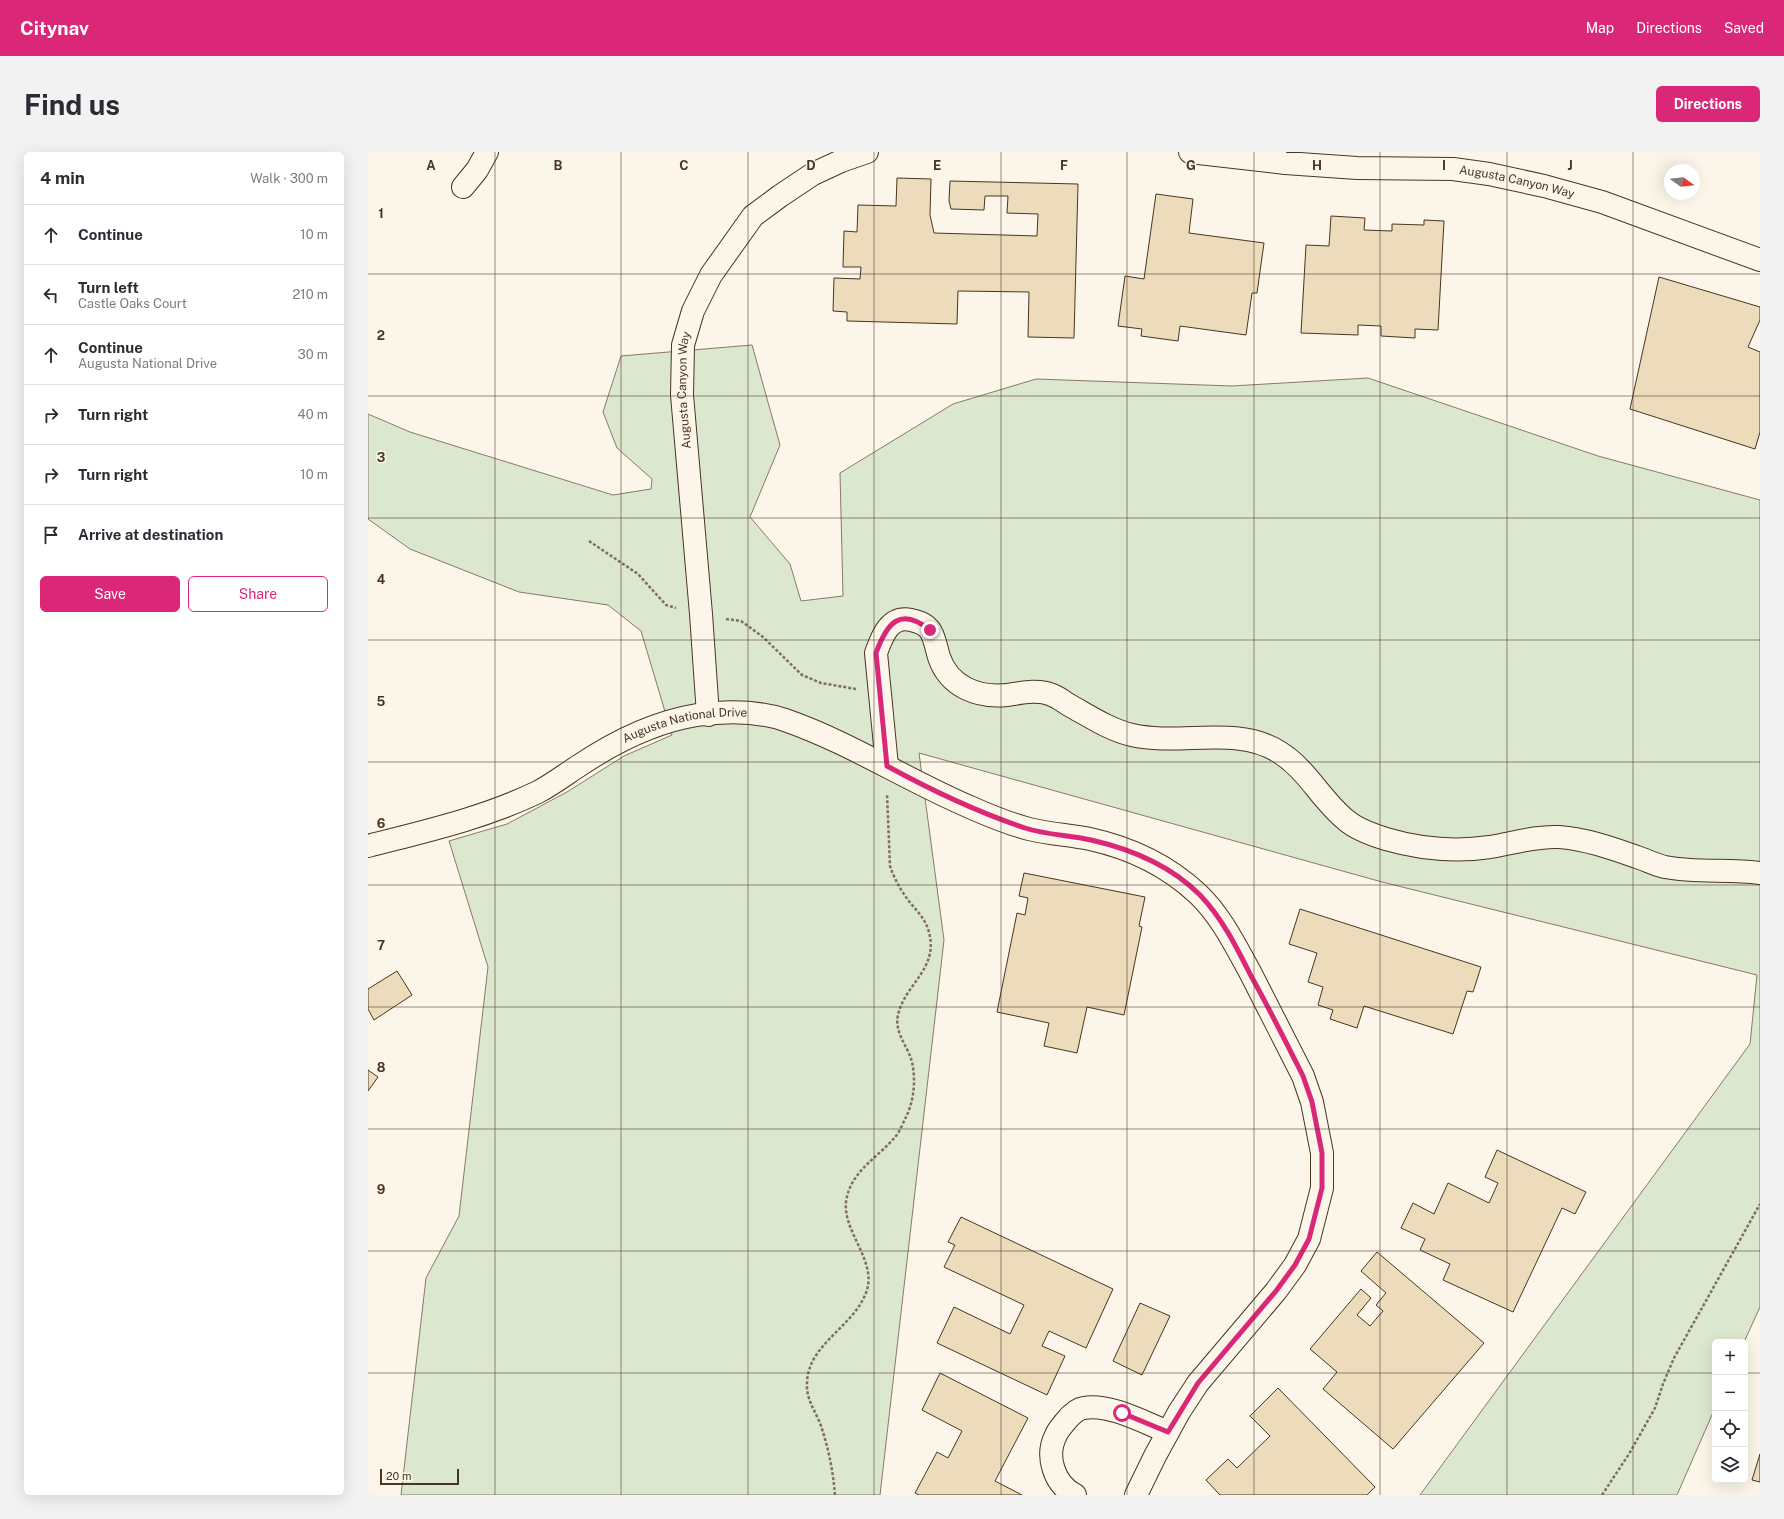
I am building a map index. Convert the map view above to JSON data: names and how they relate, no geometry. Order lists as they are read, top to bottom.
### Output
{
  "streets": {
    "street": ["Augusta Canyon Way", "Augusta National Drive"]
  },
  "crossings": [
    ["Augusta Canyon Way", "Augusta National Drive"]
  ],
  "scale_bar": "20 m",
  "north": "right",
  "page": {
    "header": "Citynav",
    "nav": ["Map", "Directions", "Saved"],
    "buttons": [
      "Directions",
      ["Save", "Share"]
    ],
    "title": "Find us",
    "heading": ["4 min", "Walk · 300 m"],
    "list": [
      ["Continue", "10 m"],
      ["Turn left", "Castle Oaks Court", "210 m"],
      ["Continue", "Augusta National Drive", "30 m"],
      ["Turn right", "40 m"],
      ["Turn right", "10 m"],
      "Arrive at destination"
    ],
    "map_buttons": ["+", "−"],
    "scale": "20 m"
  },
  "grid": {
    "columns": [
      "A",
      "B",
      "C",
      "D",
      "E",
      "F",
      "G",
      "H",
      "I",
      "J"
    ],
    "rows": [
      "1",
      "2",
      "3",
      "4",
      "5",
      "6",
      "7",
      "8",
      "9"
    ]
  }
}
